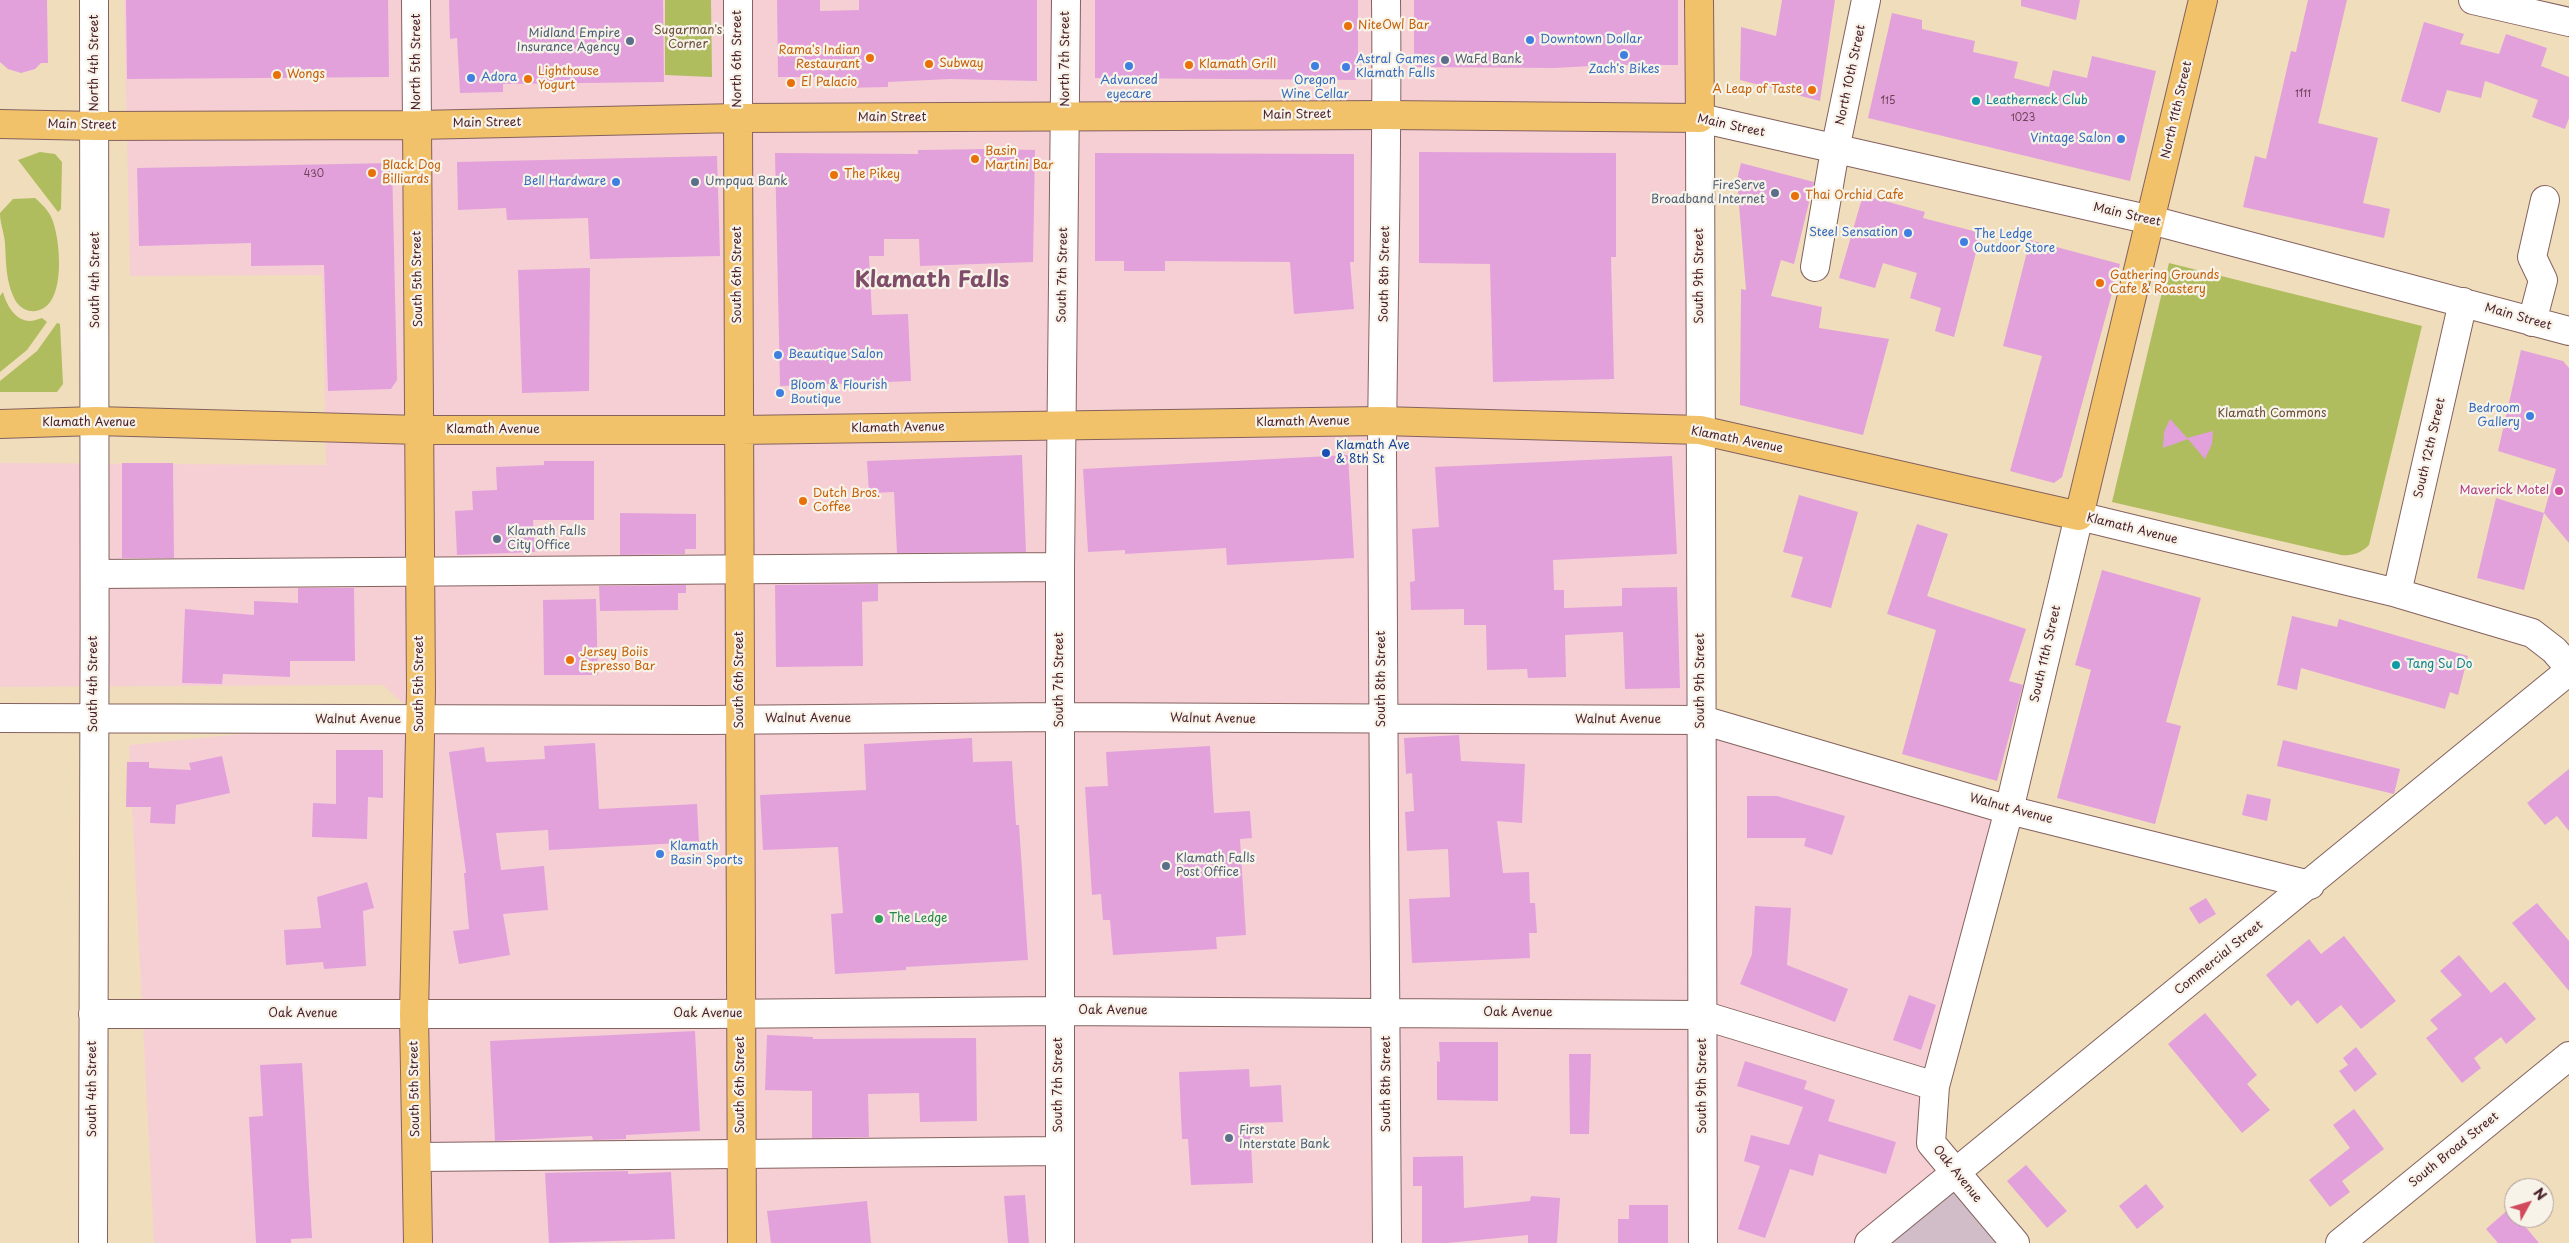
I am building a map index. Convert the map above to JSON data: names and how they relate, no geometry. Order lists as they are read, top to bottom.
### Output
{
  "streets": {
    "main road": [
      "North 11th Street",
      "Main Street",
      "South 6th Street",
      "South 5th Street",
      "Klamath Avenue",
      "South 11th Street"
    ],
    "street": [
      "North 6th Street",
      "North 7th Street",
      "North 5th Street",
      "North 4th Street",
      "North 10th Street",
      "South 8th Street",
      "South 7th Street",
      "South 9th Street",
      "South 4th Street",
      "South 12th Street",
      "Walnut Avenue",
      "Commercial Street",
      "Oak Avenue",
      "South Broad Street"
    ]
  },
  "crossings": [
    ["North 6th Street", "Main Street"],
    ["North 6th Street", "South 6th Street"],
    ["North 7th Street", "Main Street"],
    ["North 7th Street", "South 7th Street"],
    ["North 5th Street", "Main Street"],
    ["North 5th Street", "South 5th Street"],
    ["North 4th Street", "Main Street"],
    ["North 4th Street", "South 4th Street"],
    ["North 10th Street", "Main Street"],
    ["North 11th Street", "Main Street"],
    ["North 11th Street", "South 11th Street"],
    ["Main Street", "South 8th Street"],
    ["Main Street", "South 6th Street"],
    ["Main Street", "South 7th Street"],
    ["Main Street", "South 9th Street"],
    ["Main Street", "South 5th Street"],
    ["Main Street", "South 4th Street"],
    ["Main Street", "South 12th Street"],
    ["Main Street", "South 11th Street"],
    ["South 8th Street", "Klamath Avenue"],
    ["South 8th Street", "Walnut Avenue"],
    ["South 8th Street", "Oak Avenue"],
    ["South 6th Street", "Klamath Avenue"],
    ["South 6th Street", "Walnut Avenue"],
    ["South 6th Street", "Oak Avenue"],
    ["South 7th Street", "Klamath Avenue"],
    ["South 7th Street", "Walnut Avenue"],
    ["South 7th Street", "Oak Avenue"],
    ["South 9th Street", "Klamath Avenue"],
    ["South 9th Street", "Walnut Avenue"],
    ["South 9th Street", "Oak Avenue"],
    ["South 5th Street", "Klamath Avenue"],
    ["South 5th Street", "Walnut Avenue"],
    ["South 5th Street", "Oak Avenue"],
    ["South 4th Street", "Klamath Avenue"],
    ["South 4th Street", "Walnut Avenue"],
    ["South 4th Street", "Oak Avenue"],
    ["Klamath Avenue", "South 12th Street"],
    ["Klamath Avenue", "South 11th Street"],
    ["South 11th Street", "Walnut Avenue"],
    ["South 11th Street", "Oak Avenue"],
    ["Walnut Avenue", "Commercial Street"],
    ["Commercial Street", "Oak Avenue"]
  ],
  "districts": ["Klamath Falls"],
  "parks": ["Sugarman's Corner", "Klamath Commons"],
  "places": [
    "NiteOwl Bar",
    "Downtown Dollar",
    "Midland Empire Insurance Agency",
    "Zach's Bikes",
    "Rama's Indian Restaurant",
    "WaFd Bank",
    "Subway",
    "Klamath Grill",
    "Advanced eyecare",
    "Oregon Wine Cellar",
    "Astral Games Klamath Falls",
    "Wongs",
    "Adora",
    "Lighthouse Yogurt",
    "El Palacio",
    "A Leap of Taste",
    "Leatherneck Club",
    "Vintage Salon",
    "Basin Martini Bar",
    "Black Dog Billiards",
    "The Pikey",
    "Bell Hardware",
    "Umpqua Bank",
    "FireServe Broadband Internet",
    "Thai Orchid Cafe",
    "Steel Sensation",
    "The Ledge Outdoor Store",
    "Gathering Grounds Cafe & Roastery",
    "Beautique Salon",
    "Bloom & Flourish Boutique",
    "Bedroom Gallery",
    "Klamath Ave & 8th St",
    "Maverick Motel",
    "Dutch Bros. Coffee",
    "Klamath Falls City Office",
    "Jersey Boiis Espresso Bar",
    "Tang Su Do",
    "Klamath Basin Sports",
    "Klamath Falls Post Office",
    "The Ledge",
    "First Interstate Bank"
  ],
  "house_numbers": [
    "1111",
    "115",
    "1023",
    "430"
  ],
  "north": "top right"
}
